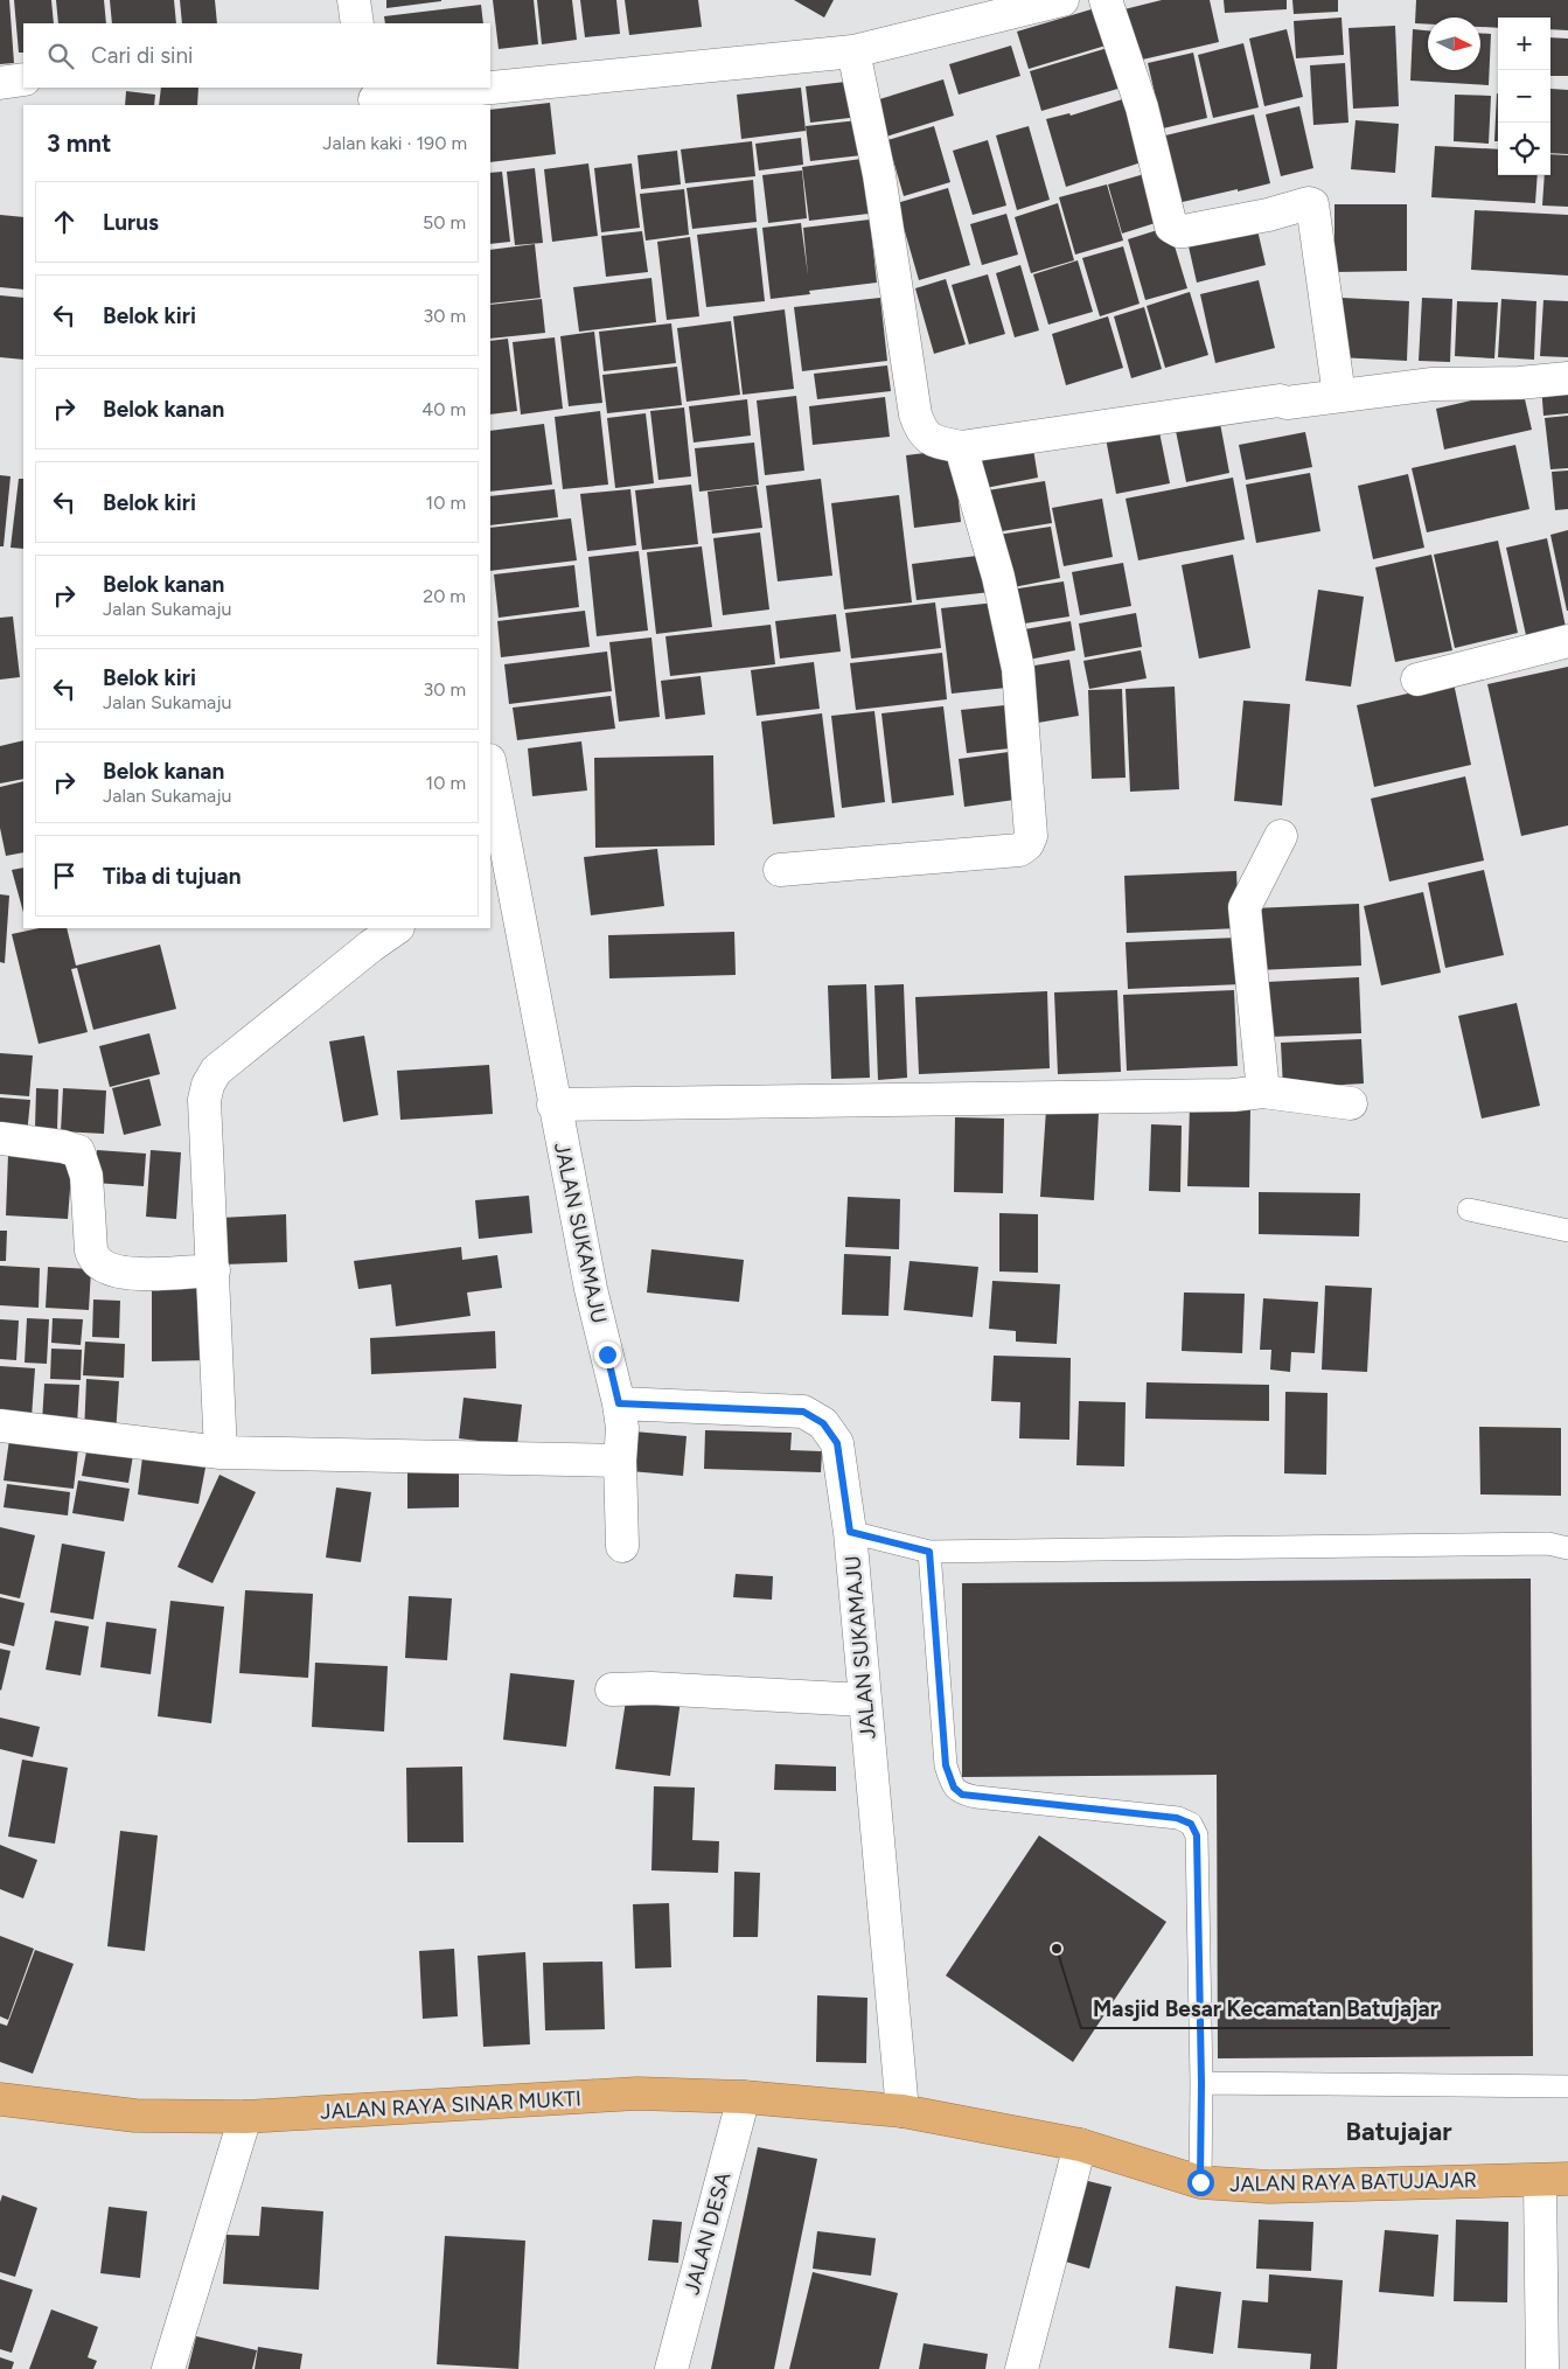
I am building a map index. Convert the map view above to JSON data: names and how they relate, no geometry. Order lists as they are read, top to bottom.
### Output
{
  "streets": {
    "highway": ["JALAN RAYA SINAR MUKTI", "JALAN RAYA BATUJAJAR"],
    "street": ["JALAN SUKAMAJU", "JALAN DESA"]
  },
  "crossings": [
    ["JALAN SUKAMAJU", "JALAN RAYA SINAR MUKTI"],
    ["JALAN SUKAMAJU", "JALAN RAYA BATUJAJAR"],
    ["JALAN RAYA SINAR MUKTI", "JALAN RAYA BATUJAJAR"],
    ["JALAN RAYA SINAR MUKTI", "JALAN DESA"]
  ],
  "districts": ["Batujajar"],
  "places": ["Masjid Besar Kecamatan Batujajar"],
  "north": "right",
  "page": {
    "map_buttons": ["+", "−"],
    "search": "Cari di sini",
    "heading": ["3 mnt", "Jalan kaki · 190 m"],
    "list": [
      ["Lurus", "50 m"],
      ["Belok kiri", "30 m"],
      ["Belok kanan", "40 m"],
      ["Belok kiri", "10 m"],
      ["Belok kanan", "Jalan Sukamaju", "20 m"],
      ["Belok kiri", "Jalan Sukamaju", "30 m"],
      ["Belok kanan", "Jalan Sukamaju", "10 m"],
      "Tiba di tujuan"
    ]
  }
}
